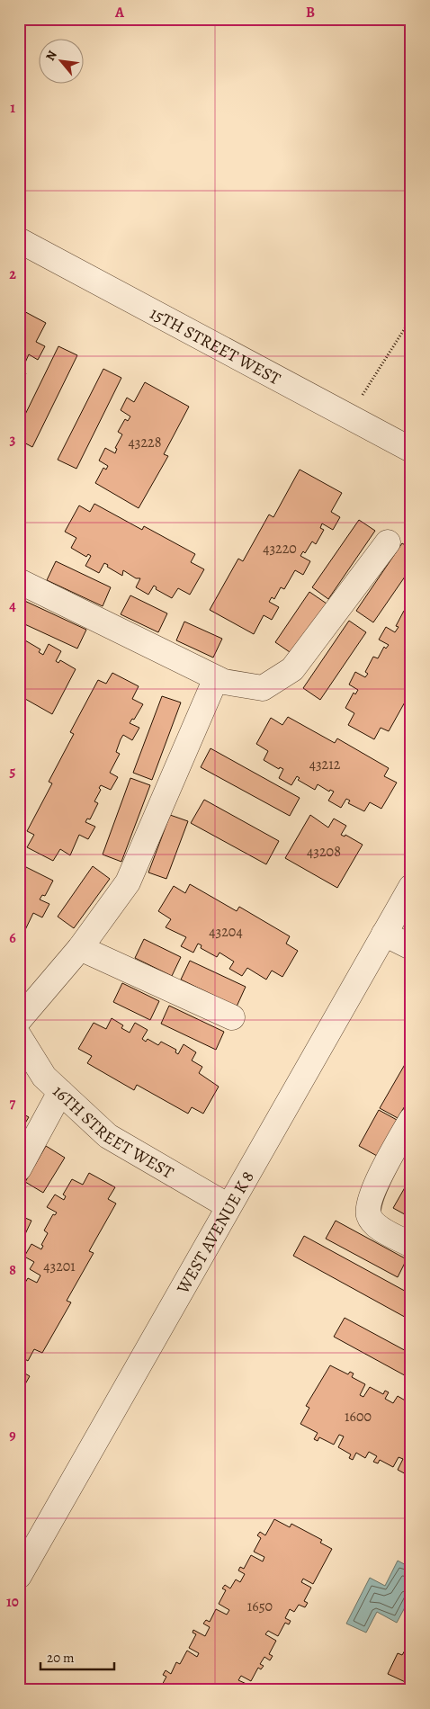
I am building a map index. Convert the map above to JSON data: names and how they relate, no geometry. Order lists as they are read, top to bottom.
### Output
{
  "streets": {
    "street": ["15TH STREET WEST", "16TH STREET WEST", "WEST AVENUE K 8"]
  },
  "crossings": [
    ["16TH STREET WEST", "WEST AVENUE K 8"]
  ],
  "house_numbers": [
    "43228",
    "43220",
    "43212",
    "43208",
    "43204",
    "43201",
    "1600",
    "1650"
  ],
  "scale_bar": "20 m",
  "north": "top left",
  "grid": {
    "columns": ["A", "B"],
    "rows": [
      "1",
      "2",
      "3",
      "4",
      "5",
      "6",
      "7",
      "8",
      "9",
      "10"
    ]
  }
}
